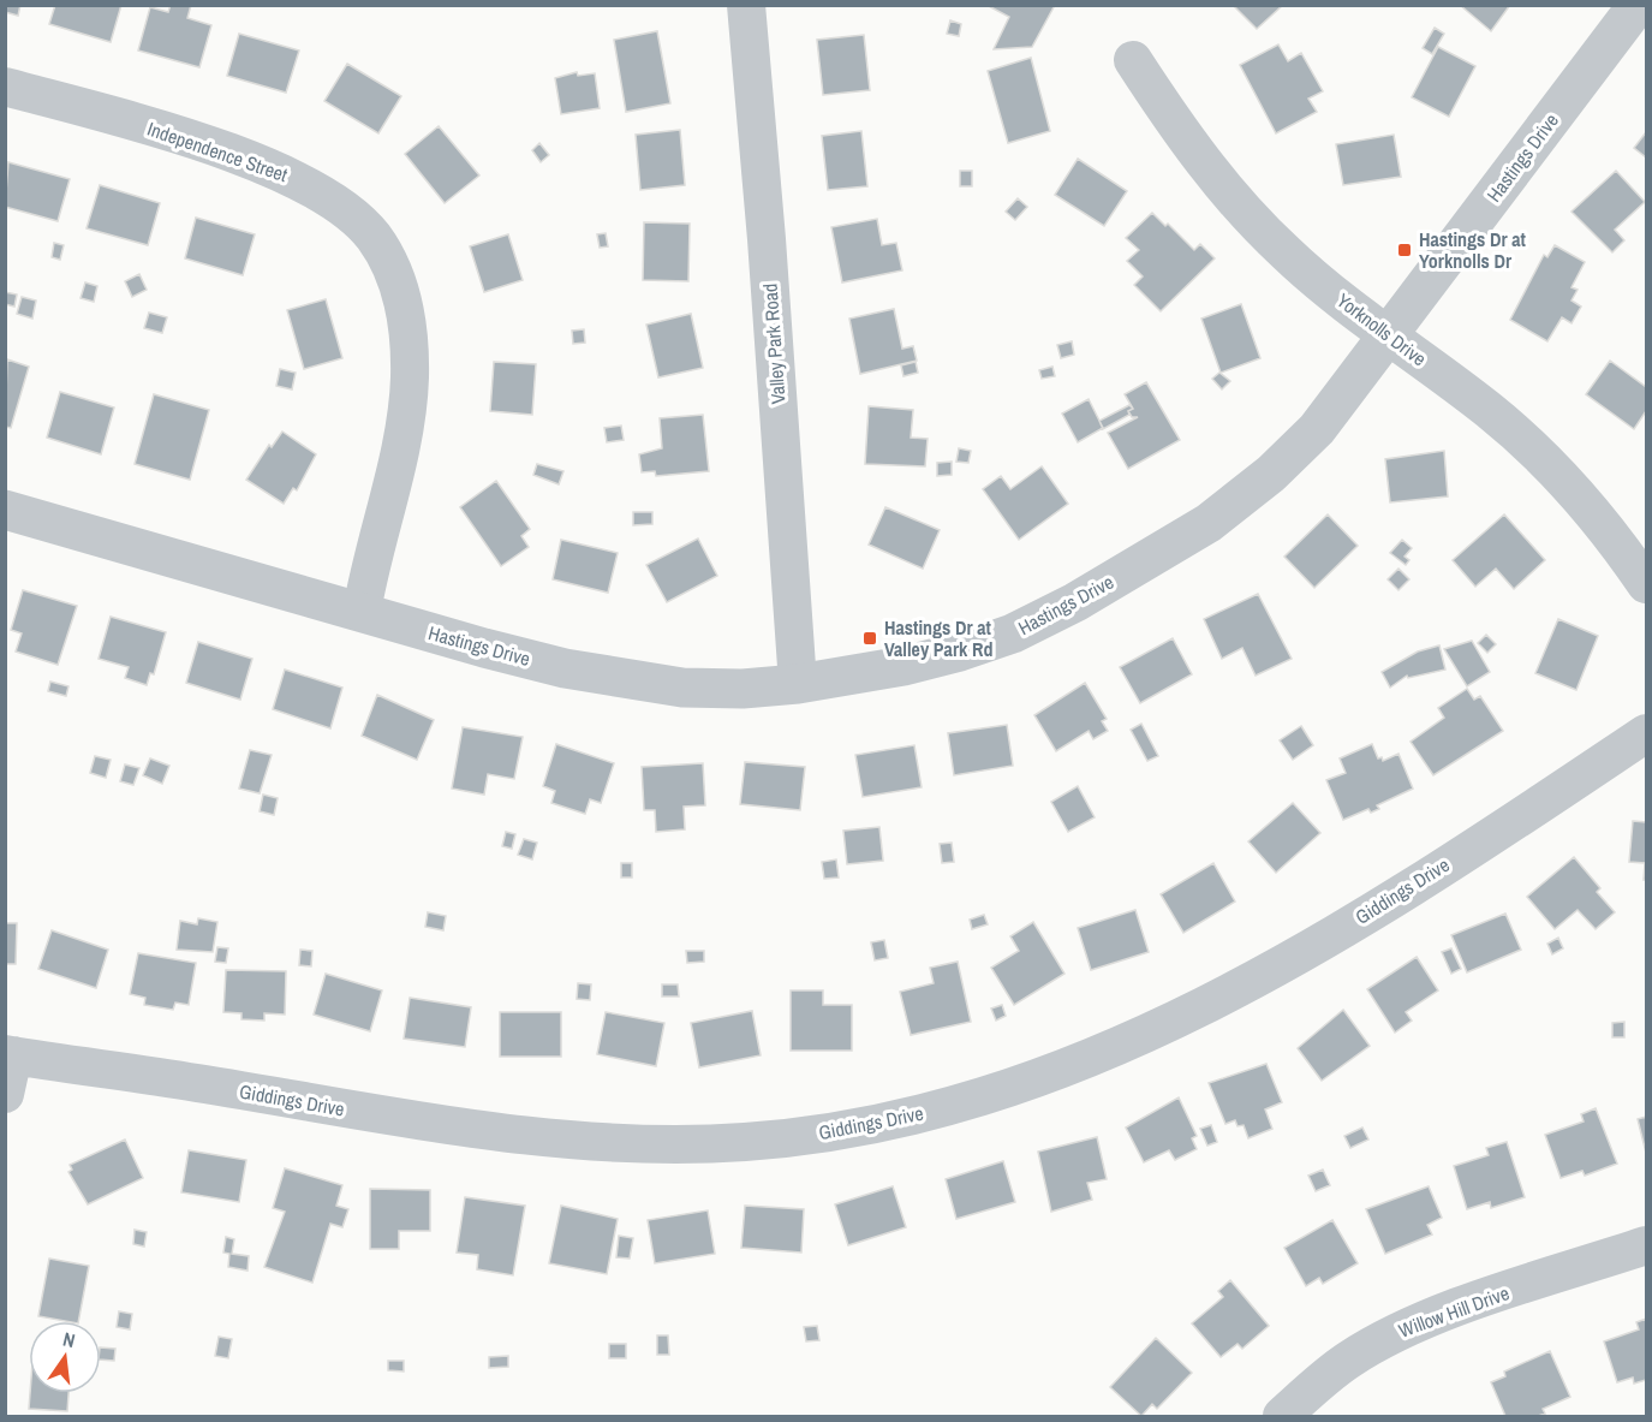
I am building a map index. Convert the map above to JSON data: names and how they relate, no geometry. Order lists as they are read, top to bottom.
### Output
{
  "streets": {
    "street": [
      "Independence Street",
      "Hastings Drive",
      "Yorknolls Drive",
      "Valley Park Road",
      "Giddings Drive",
      "Willow Hill Drive"
    ]
  },
  "crossings": [
    ["Independence Street", "Hastings Drive"],
    ["Hastings Drive", "Yorknolls Drive"],
    ["Hastings Drive", "Valley Park Road"]
  ],
  "places": {
    "transit": ["Hastings Dr at Yorknolls Dr", "Hastings Dr at Valley Park Rd"]
  },
  "north": "top"
}
